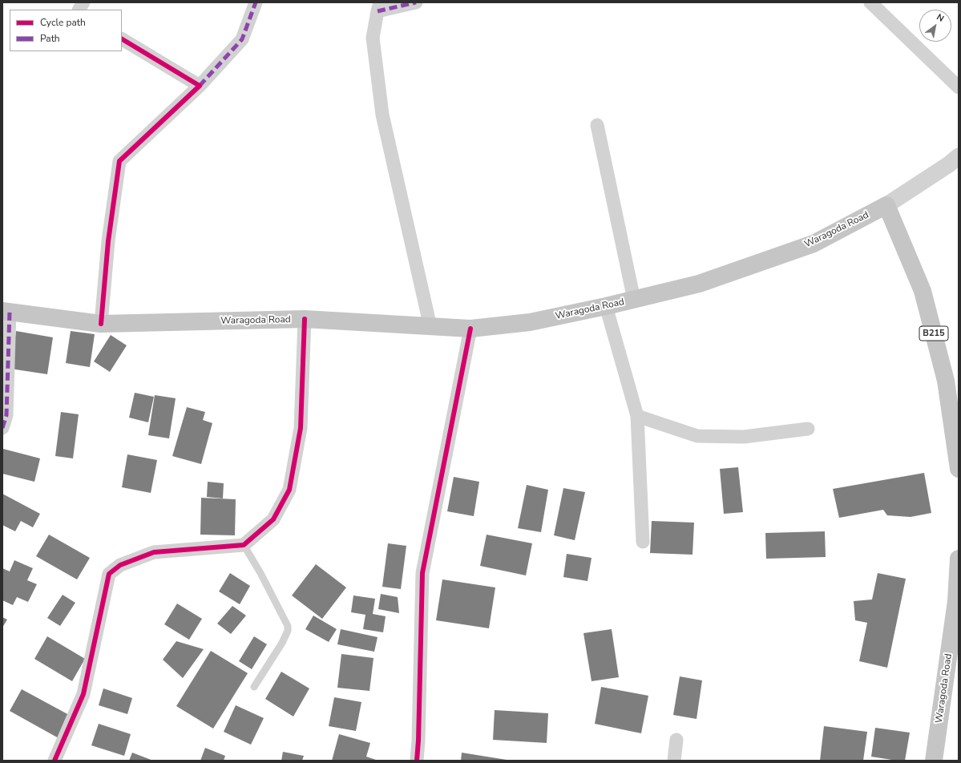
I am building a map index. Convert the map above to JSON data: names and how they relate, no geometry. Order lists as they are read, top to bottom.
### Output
{
  "streets": {
    "main road": ["Waragoda Road", "B215"]
  },
  "crossings": [
    ["Waragoda Road", "B215"]
  ],
  "legend": ["Cycle path", "Path"],
  "north": "top right"
}
